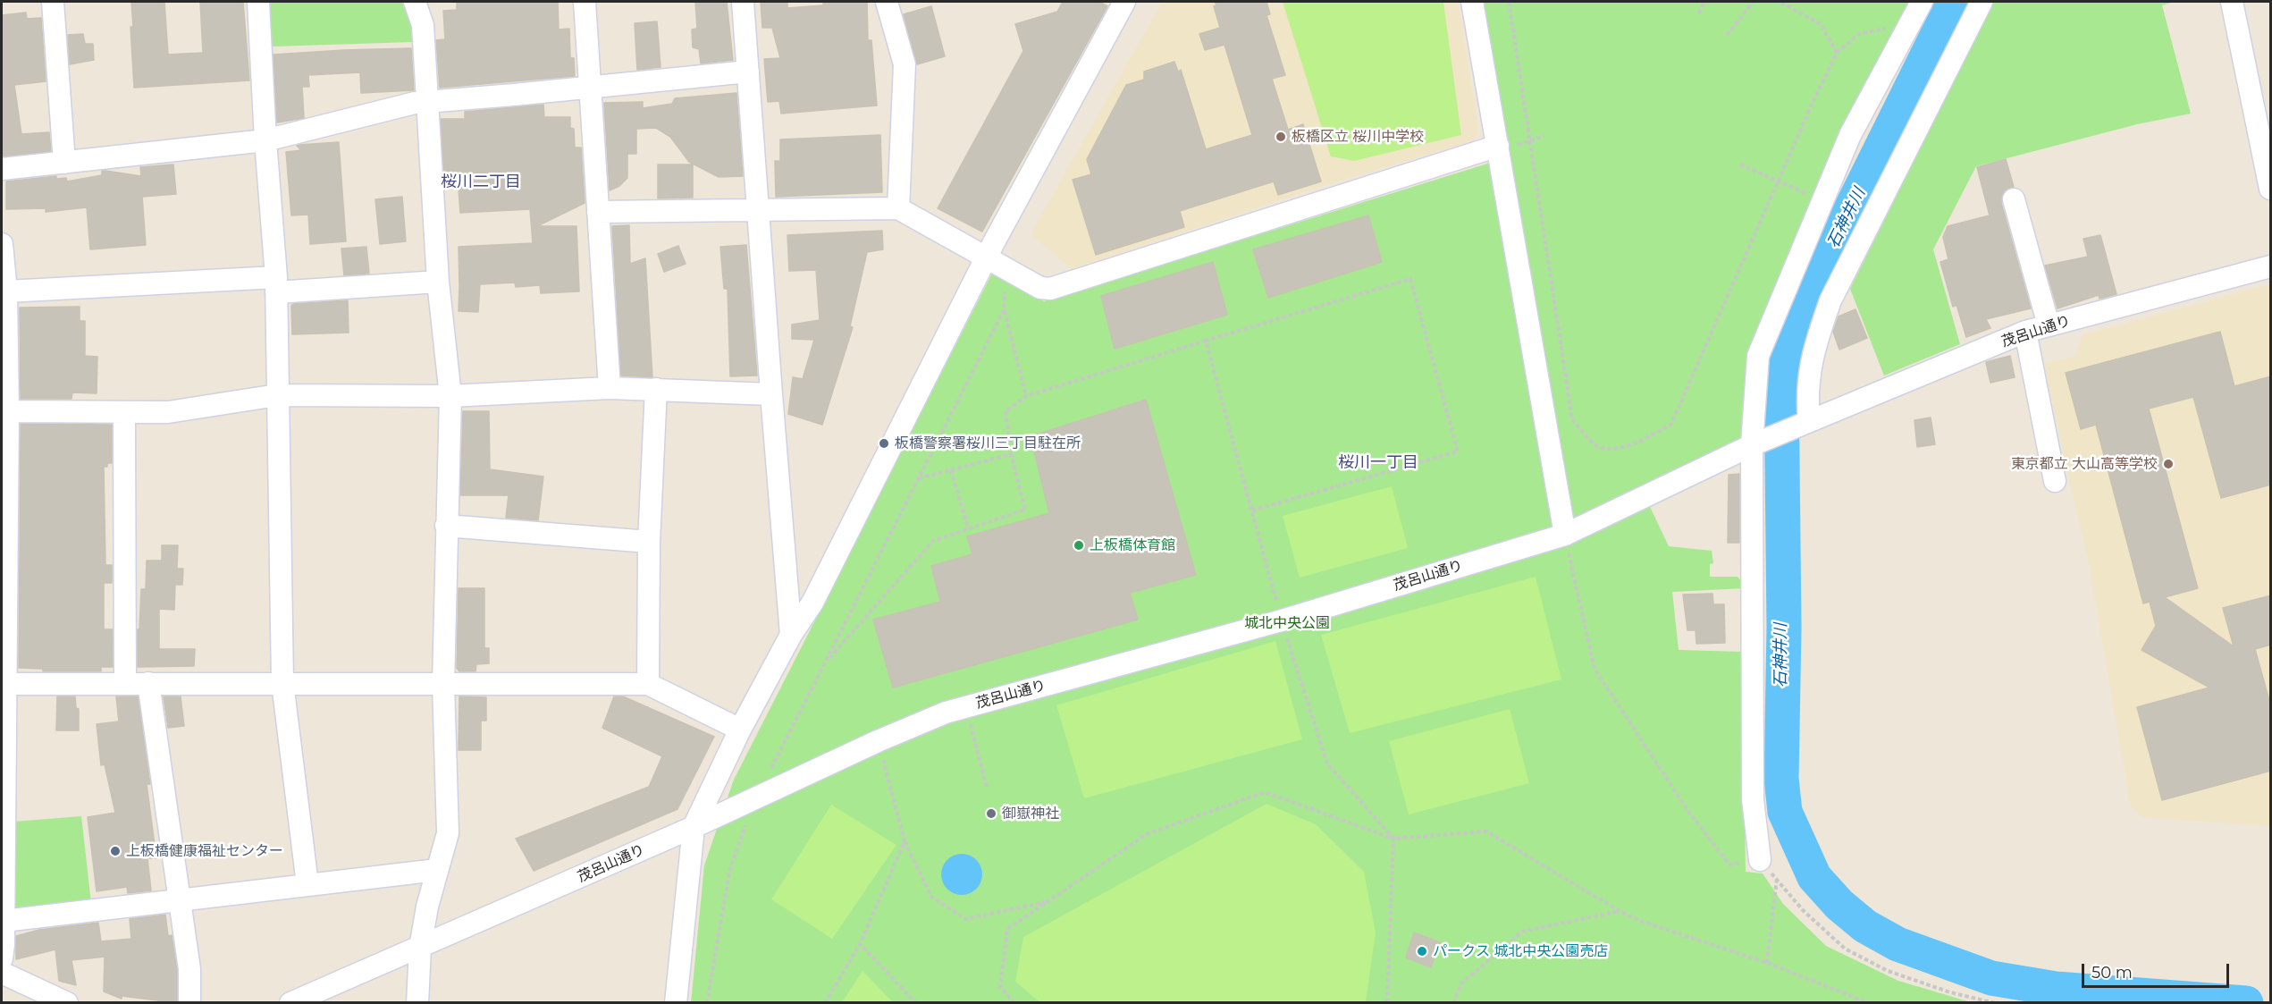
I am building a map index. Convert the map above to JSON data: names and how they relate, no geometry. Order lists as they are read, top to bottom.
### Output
{
  "streets": {
    "street": ["茂呂山通り"]
  },
  "districts": ["桜川二丁目", "桜川一丁目"],
  "water": ["石神井川"],
  "parks": ["城北中央公園"],
  "places": [
    "板橋区立 桜川中学校",
    "板橋警察署桜川三丁目駐在所",
    "東京都立 大山高等学校",
    "上板橋体育館",
    "御嶽神社",
    "上板橋健康福祉センター",
    "パークス 城北中央公園売店"
  ],
  "scale_bar": "50 m"
}
